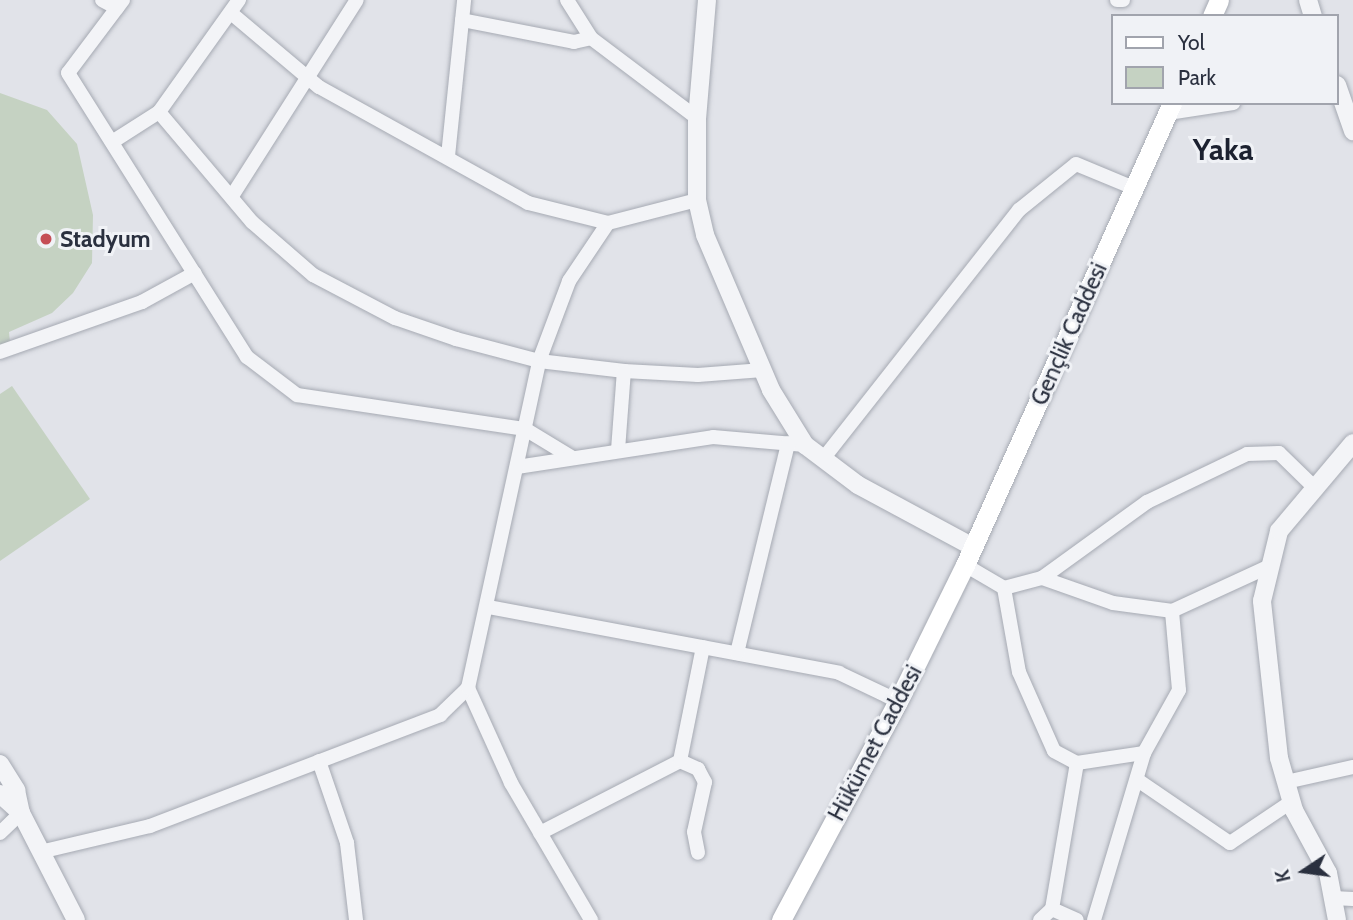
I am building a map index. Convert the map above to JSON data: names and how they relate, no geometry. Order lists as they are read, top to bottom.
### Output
{
  "streets": {
    "main road": ["Gençlik Caddesi", "Hükümet Caddesi"]
  },
  "crossings": [
    ["Gençlik Caddesi", "Hükümet Caddesi"]
  ],
  "districts": ["Yaka"],
  "places": ["Stadyum"],
  "legend": ["Yol", "Park"],
  "north": "left"
}
